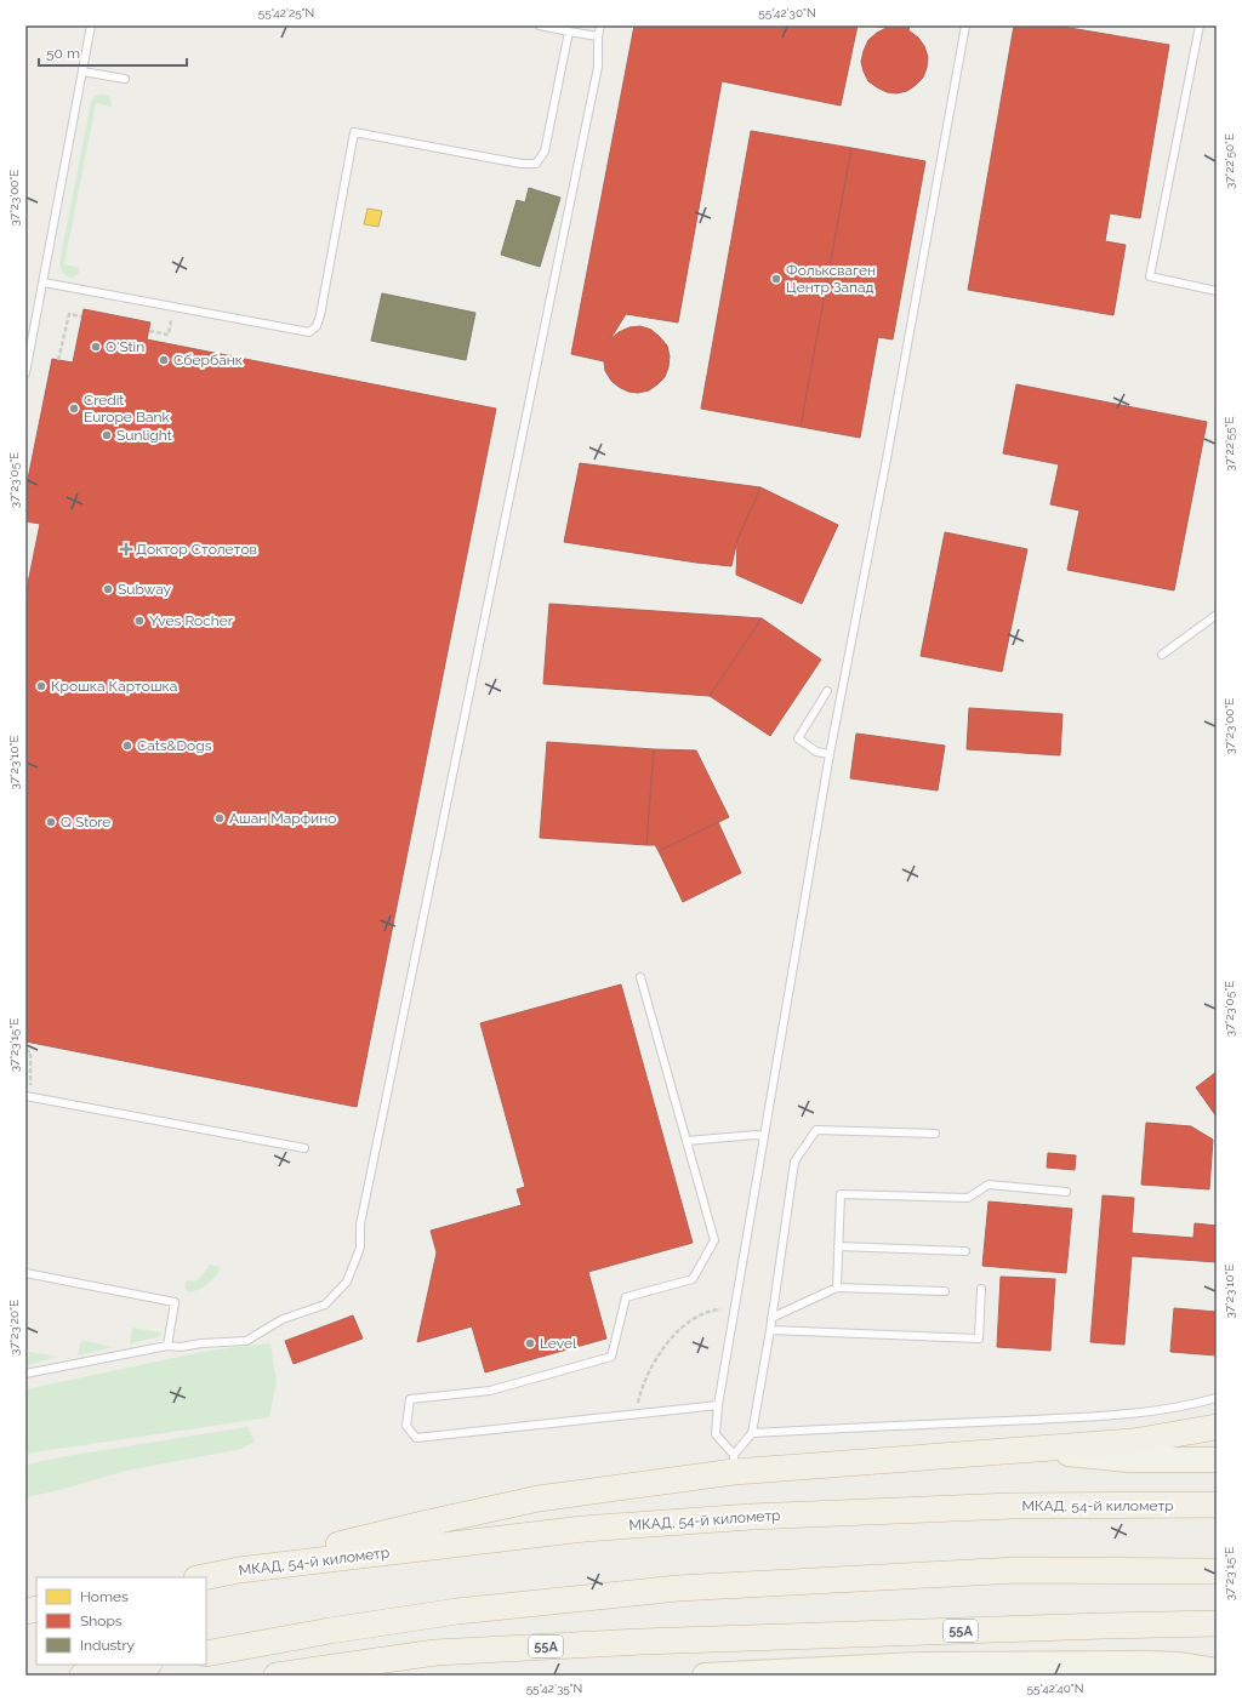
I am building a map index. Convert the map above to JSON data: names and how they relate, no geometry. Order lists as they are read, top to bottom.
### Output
{
  "streets": {
    "highway": ["МКАД, 54-й километр", "55А"]
  },
  "places": {
    "other": [
      "Фольксваген Центр Запад",
      "O'Stin",
      "Сбербанк",
      "Credit Europe Bank",
      "Sunlight",
      "Subway",
      "Yves Rocher",
      "Крошка Картошка",
      "Cats&Dogs",
      "Ашан Марфино",
      "Q Store",
      "Level"
    ],
    "health": ["Доктор Столетов"]
  },
  "legend": ["Homes", "Shops", "Industry"],
  "scale_bar": "50 m",
  "coordinates": [
    "55°42'25\"N",
    "55°42'30\"N",
    "37°22'50\"E",
    "37°23'00\"E",
    "37°22'55\"E",
    "37°23'05\"E",
    "37°23'10\"E",
    "37°23'15\"E",
    "37°23'20\"E",
    "55°42'35\"N",
    "55°42'40\"N"
  ]
}
